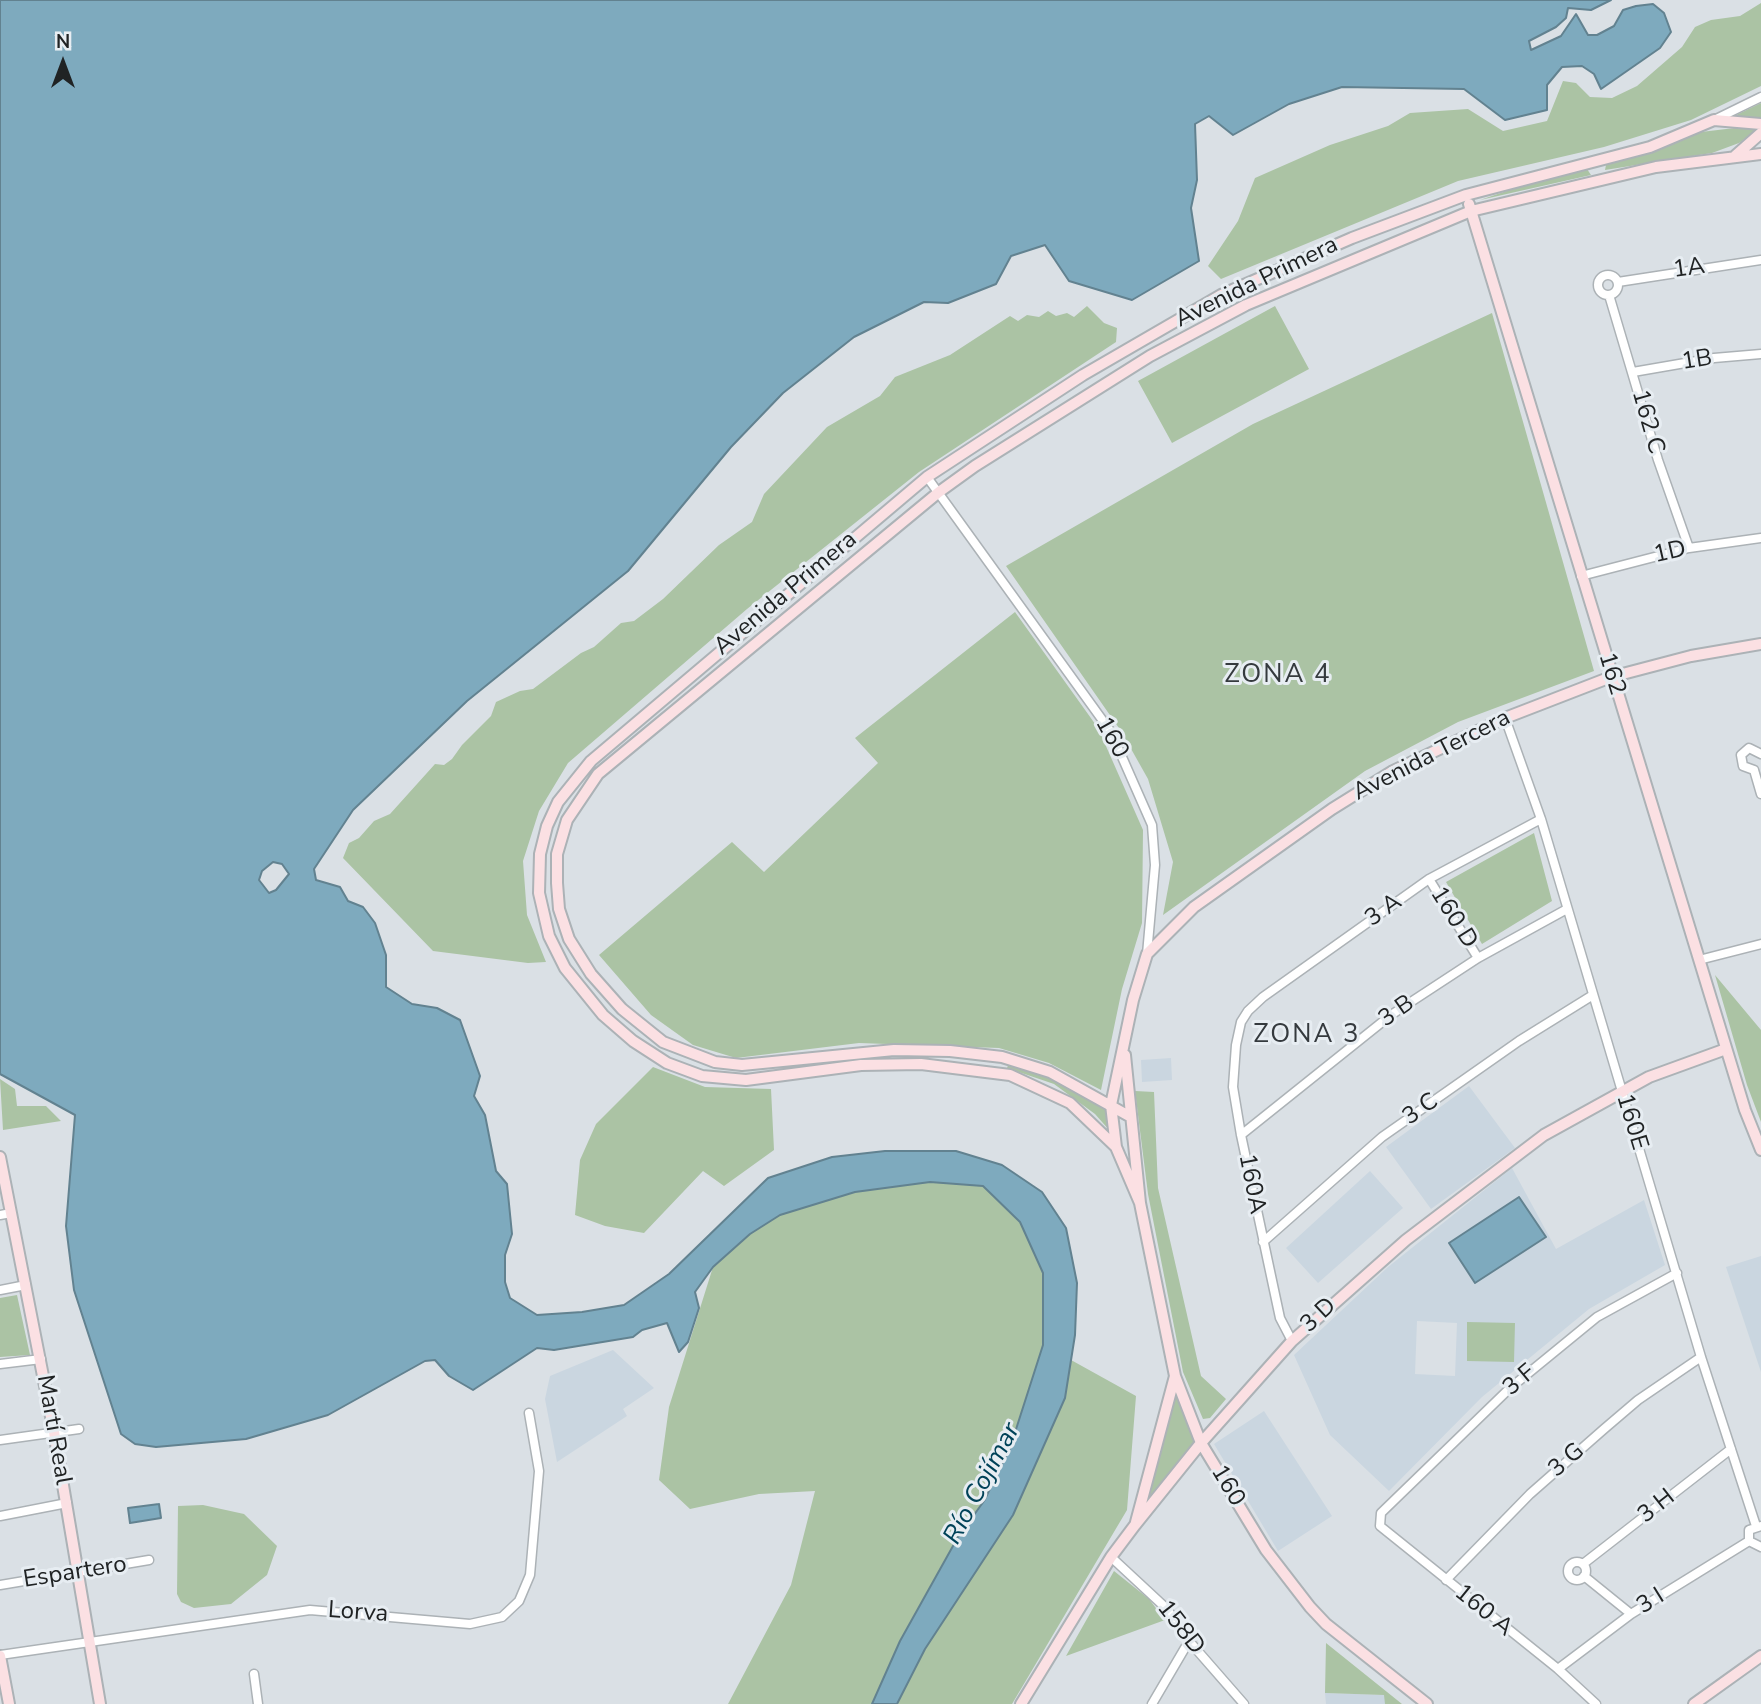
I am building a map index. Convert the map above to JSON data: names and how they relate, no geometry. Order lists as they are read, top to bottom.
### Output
{
  "streets": {
    "street": [
      "1A",
      "Avenida Primera",
      "1B",
      "162 C",
      "1D",
      "162",
      "160",
      "Avenida Tercera",
      "3 A",
      "160 D",
      "3 B",
      "3 C",
      "160E",
      "160A",
      "3 D",
      "3 F",
      "Martí Real",
      "3 G",
      "3 H",
      "Espartero",
      "3 I",
      "160 A",
      "Lorva",
      "158D"
    ]
  },
  "crossings": [
    ["1A", "162 C"],
    ["Avenida Primera", "162"],
    ["Avenida Primera", "160"],
    ["1B", "162 C"],
    ["162 C", "1D"],
    ["1D", "162"],
    ["162", "Avenida Tercera"],
    ["162", "3 D"],
    ["160", "Avenida Tercera"],
    ["160", "3 D"],
    ["Avenida Tercera", "160E"],
    ["3 A", "160 D"],
    ["3 A", "160E"],
    ["3 A", "160A"],
    ["160 D", "3 B"],
    ["3 B", "160E"],
    ["3 B", "160A"],
    ["3 C", "160E"],
    ["3 C", "160A"],
    ["160E", "3 D"],
    ["160E", "3 F"],
    ["160E", "3 G"],
    ["160E", "3 H"],
    ["160A", "3 D"],
    ["3 D", "158D"],
    ["3 F", "160 A"],
    ["Martí Real", "Espartero"],
    ["Martí Real", "Lorva"],
    ["3 G", "160 A"],
    ["3 I", "160 A"]
  ],
  "districts": ["ZONA 4", "ZONA 3"],
  "water": ["Río Cojímar"],
  "north": "top"
}
